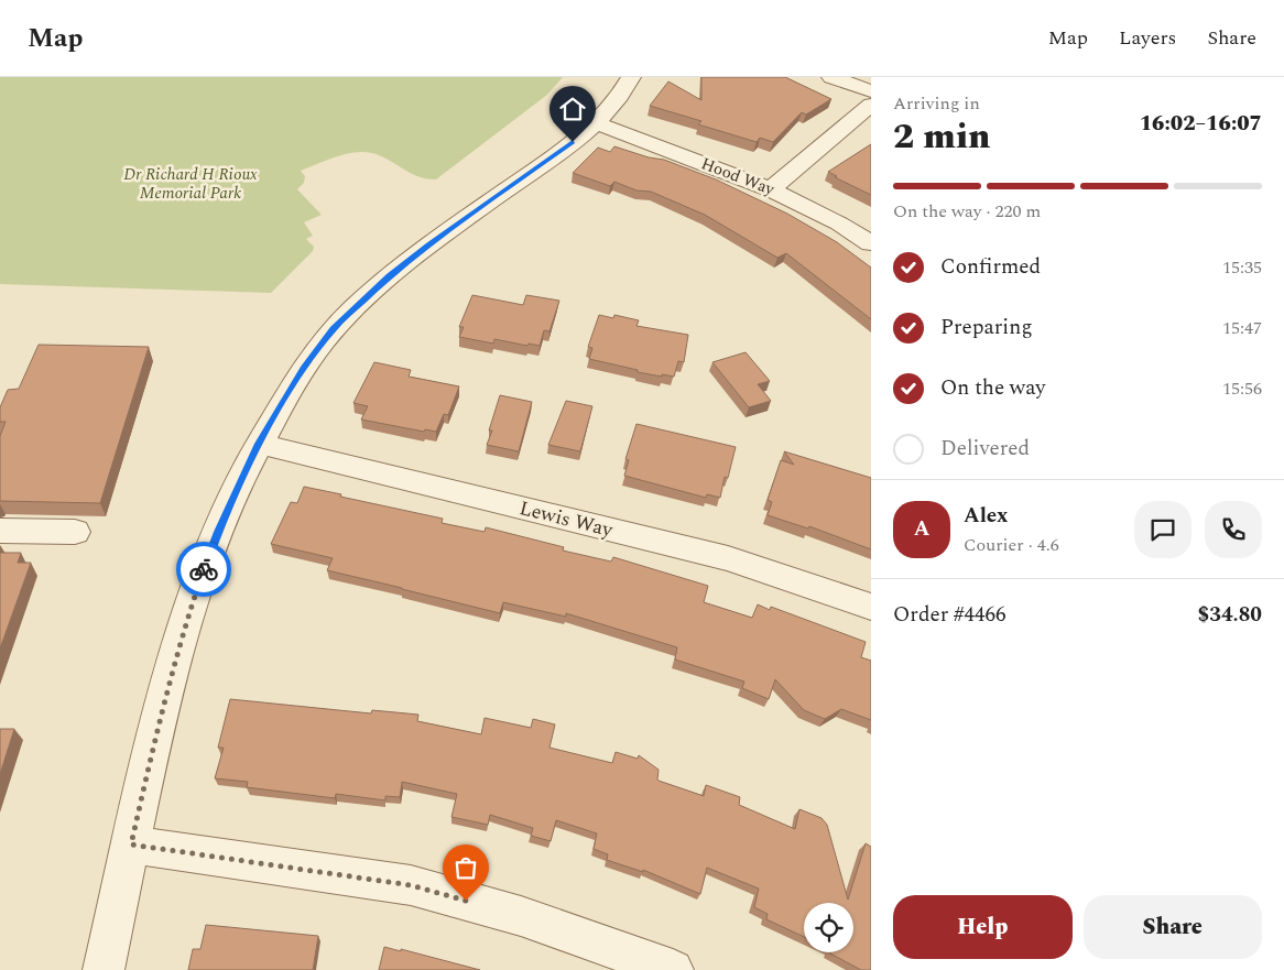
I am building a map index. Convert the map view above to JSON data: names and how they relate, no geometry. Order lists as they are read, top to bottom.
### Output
{
  "streets": {
    "street": ["Hood Way", "Lewis Way"]
  },
  "parks": ["Dr Richard H Rioux Memorial Park"],
  "page": {
    "header": "Map",
    "nav": ["Map", "Layers", "Share"],
    "heading": ["2 min", "Arriving in", "16:02–16:07"],
    "panel": [
      "Alex",
      "Courier · 4.6",
      "Order #4466",
      "$34.80"
    ],
    "bar": "On the way · 220 m",
    "list": [
      ["Confirmed", "15:35"],
      ["Preparing", "15:47"],
      ["On the way", "15:56"],
      "Delivered"
    ],
    "round": "A",
    "buttons": ["Help", "Share"]
  }
}
